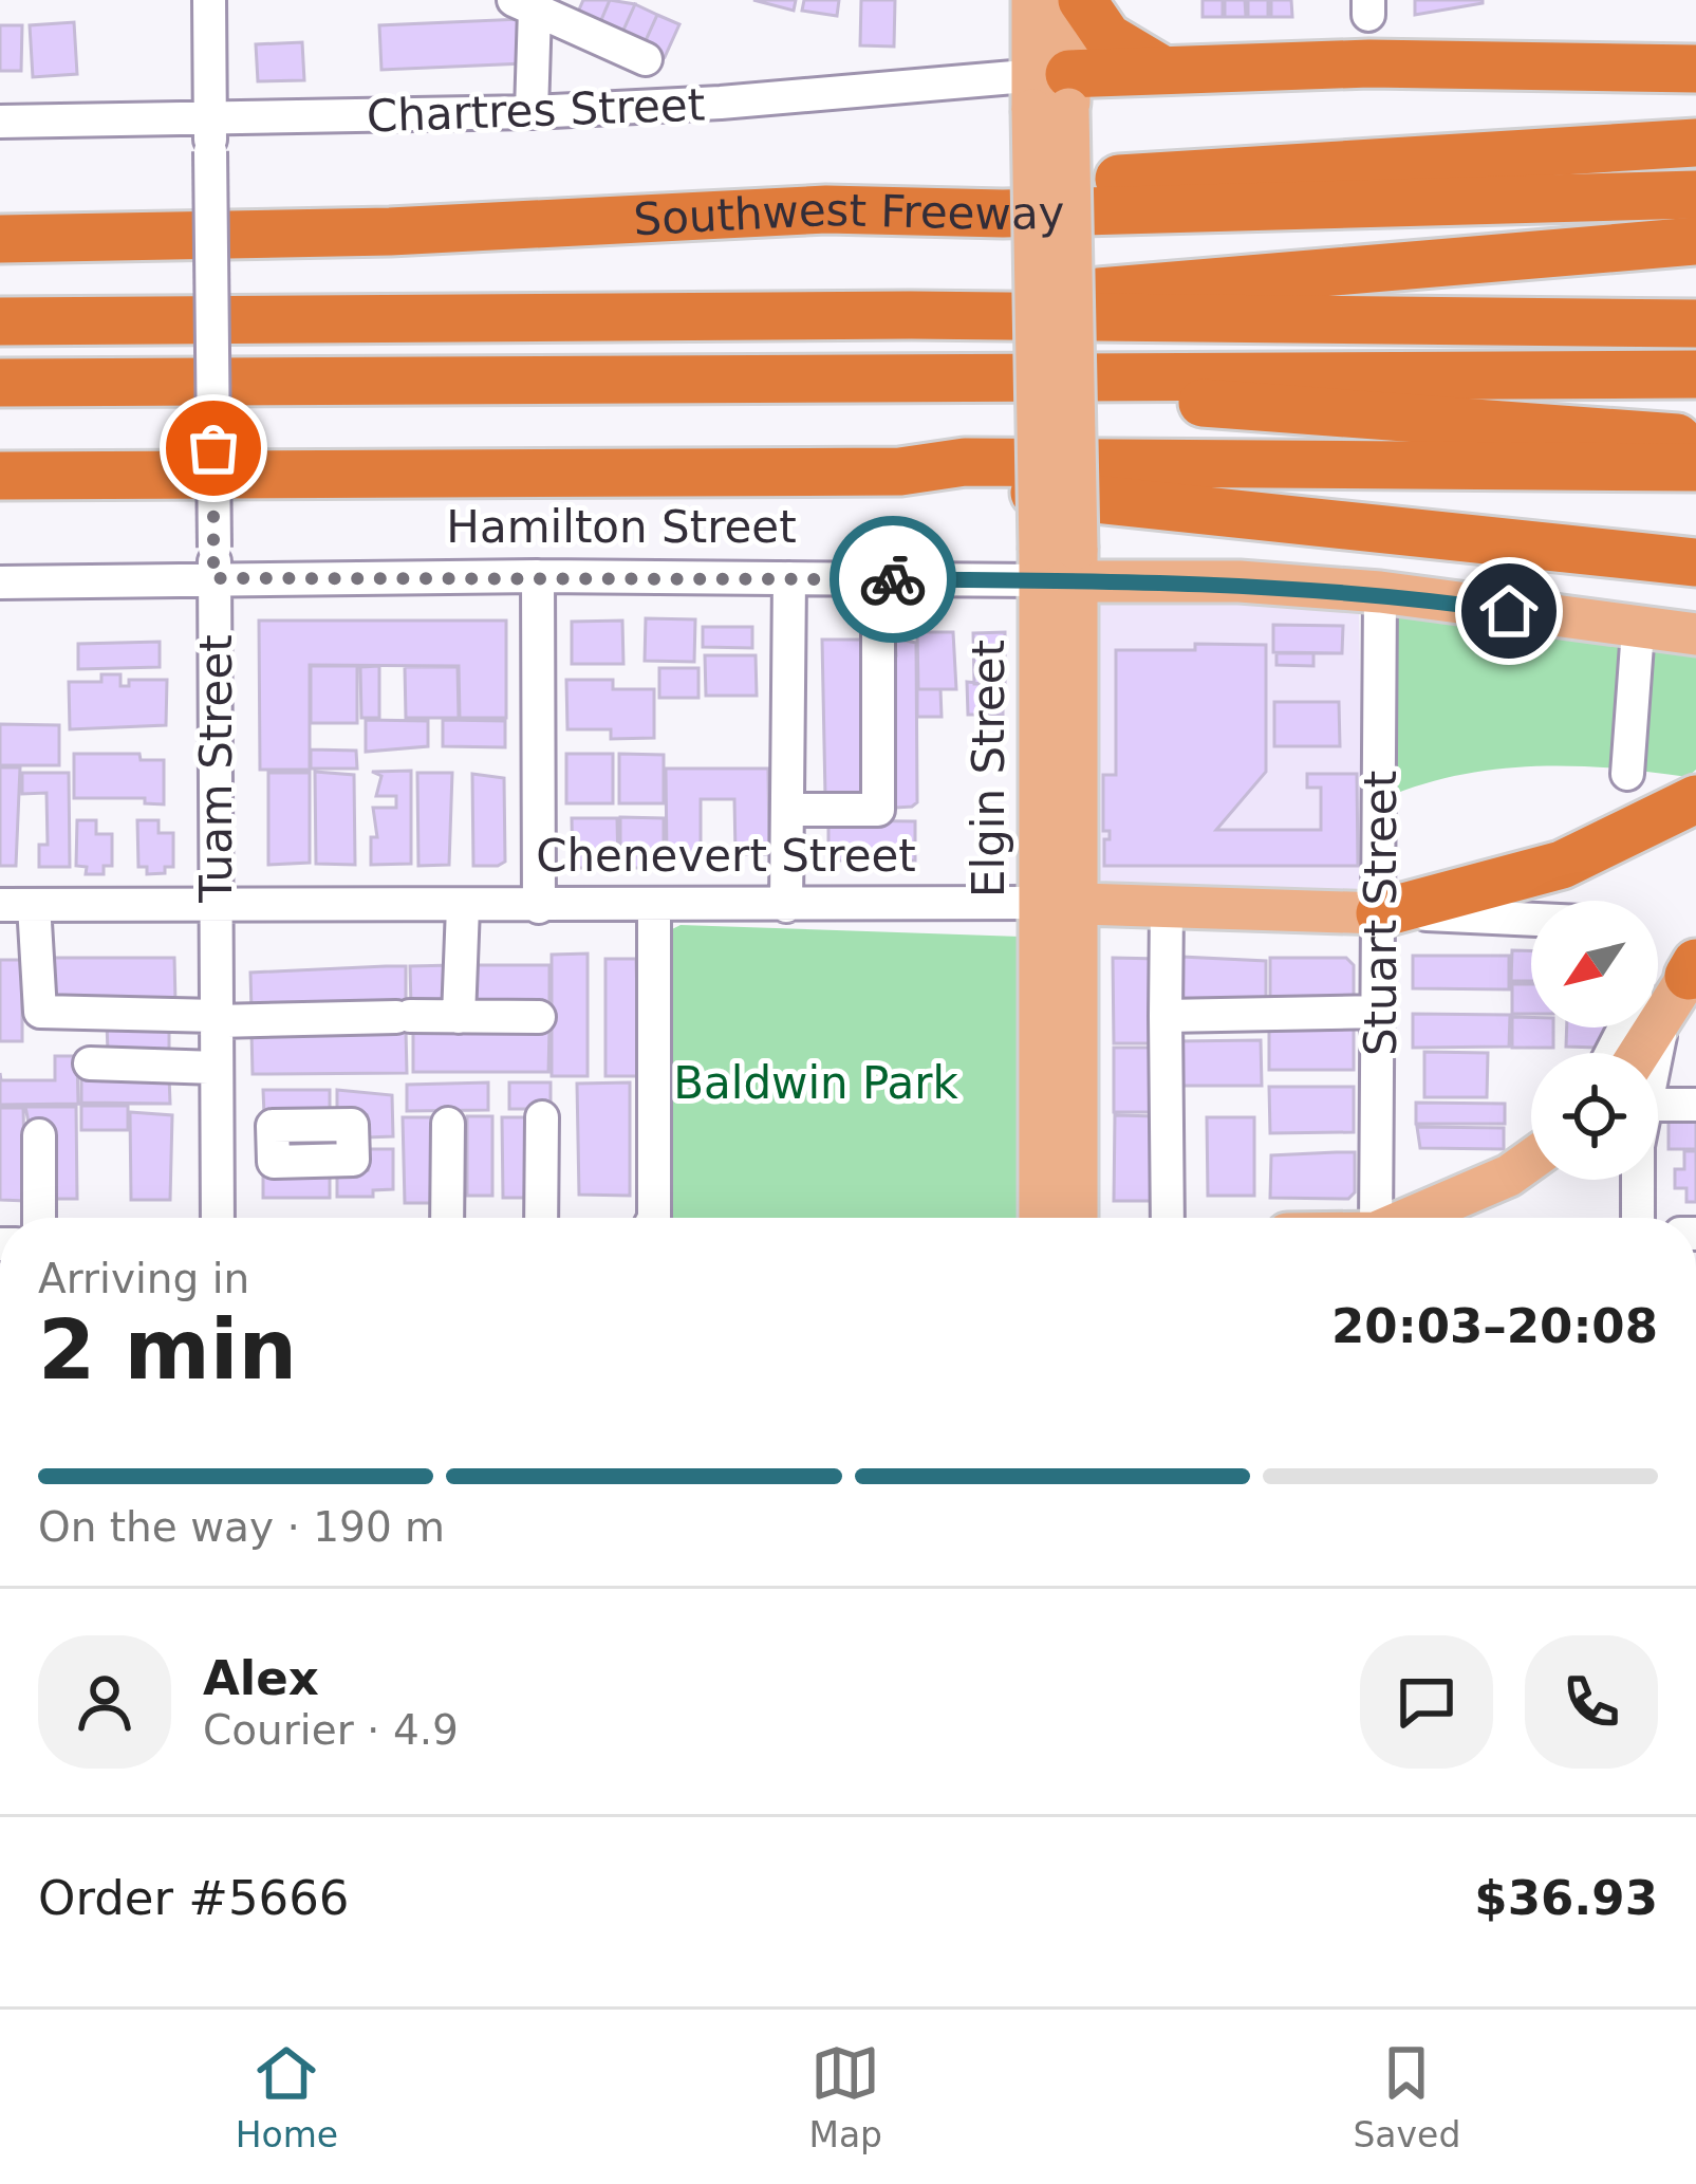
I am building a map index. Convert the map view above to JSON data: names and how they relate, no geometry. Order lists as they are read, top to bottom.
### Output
{
  "streets": {
    "highway": ["Southwest Freeway"],
    "main road": ["Hamilton Street", "Elgin Street", "Chenevert Street"],
    "street": ["Chartres Street", "Tuam Street", "Stuart Street"]
  },
  "crossings": [
    ["Chartres Street", "Tuam Street"],
    ["Chartres Street", "Elgin Street"],
    ["Hamilton Street", "Tuam Street"],
    ["Hamilton Street", "Elgin Street"],
    ["Hamilton Street", "Stuart Street"],
    ["Tuam Street", "Chenevert Street"],
    ["Elgin Street", "Chenevert Street"],
    ["Chenevert Street", "Stuart Street"]
  ],
  "parks": ["Baldwin Park"],
  "north": "bottom left",
  "page": {
    "heading": ["2 min", "Arriving in", "20:03–20:08"],
    "panel": [
      "Alex",
      "Courier · 4.9",
      "Order #5666",
      "$36.93"
    ],
    "bar": "On the way · 190 m",
    "tabs": ["Home", "Map", "Saved"]
  }
}
